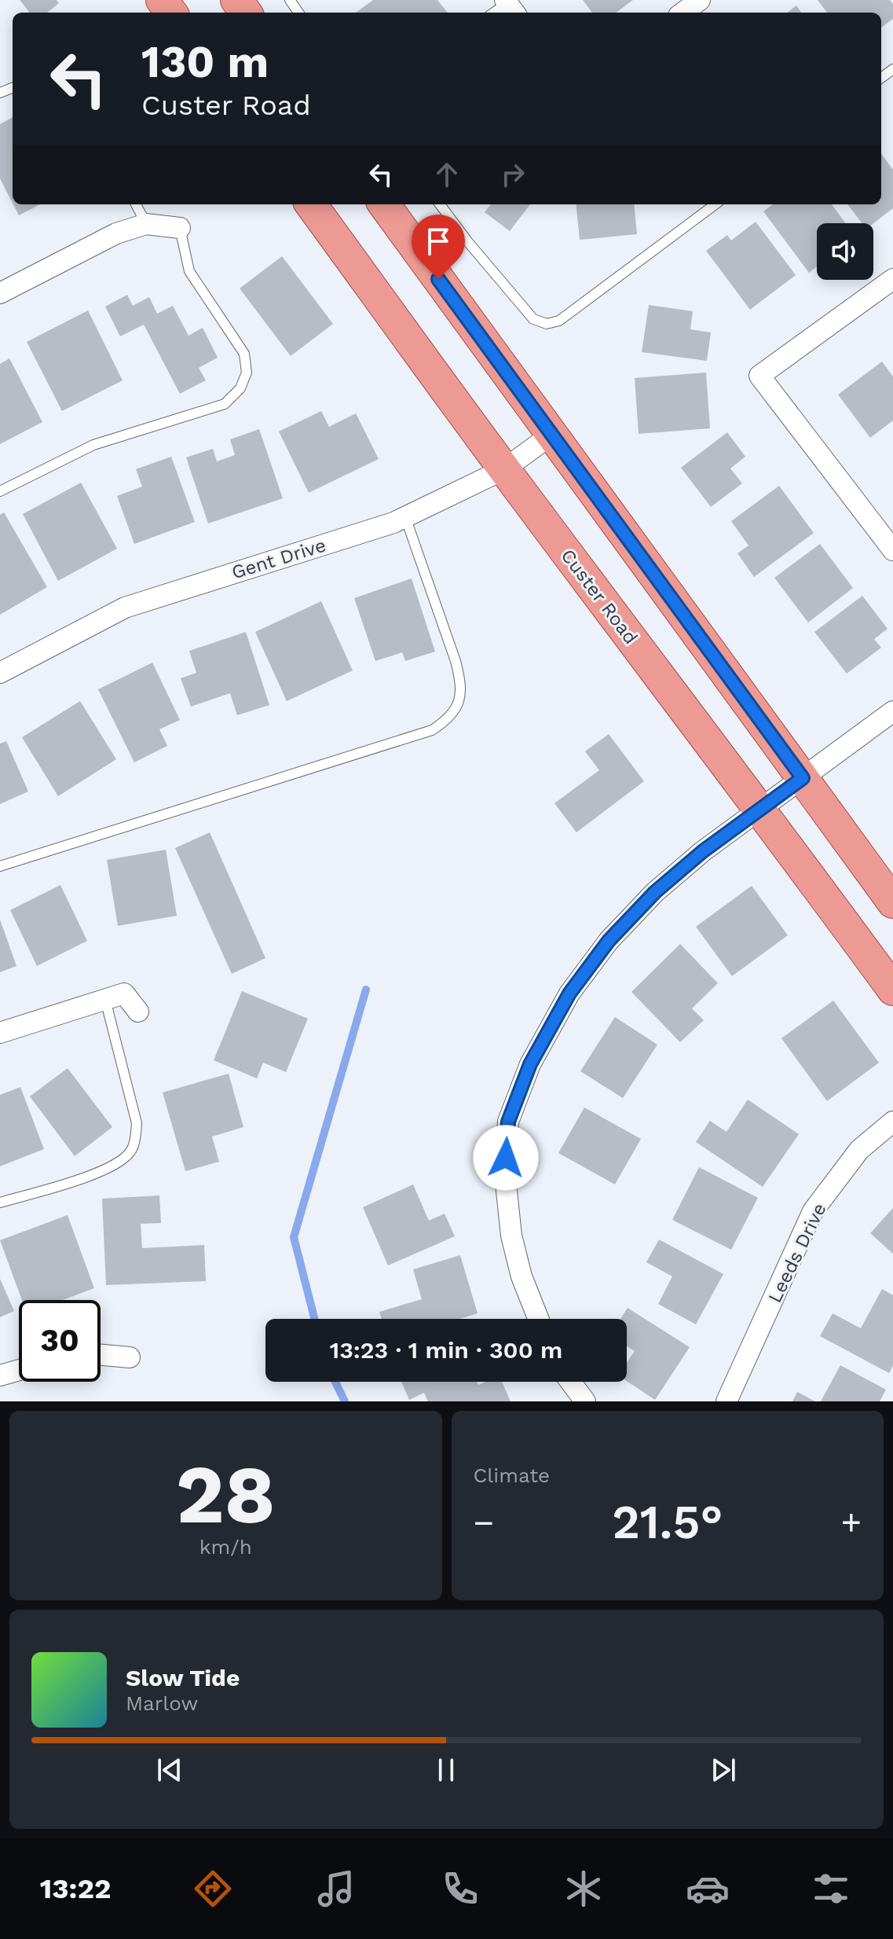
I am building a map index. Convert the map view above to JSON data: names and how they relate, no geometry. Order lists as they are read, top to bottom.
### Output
{
  "streets": {
    "main road": ["Custer Road"],
    "street": ["Gent Drive", "Leeds Drive"]
  },
  "crossings": [
    ["Gent Drive", "Custer Road"]
  ],
  "page": {
    "turn": ["130 m", "Custer Road"],
    "limit": "30",
    "trip": "13:23 · 1 min · 300 m",
    "tile": [
      ["28", "km/h"],
      "Climate"
    ],
    "heat": ["−", "21.5°", "+"],
    "song": ["Slow Tide", "Marlow"],
    "tabs": "13:22"
  }
}
